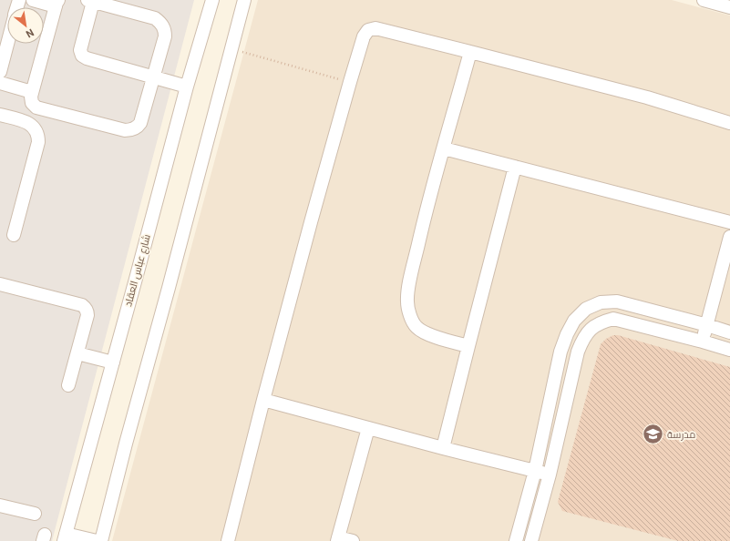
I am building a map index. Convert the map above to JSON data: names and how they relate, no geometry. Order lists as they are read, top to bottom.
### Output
{
  "streets": {
    "street": ["شارع عباس العقاد"]
  },
  "places": {
    "school or university": ["مدرسة"]
  },
  "north": "bottom right"
}
